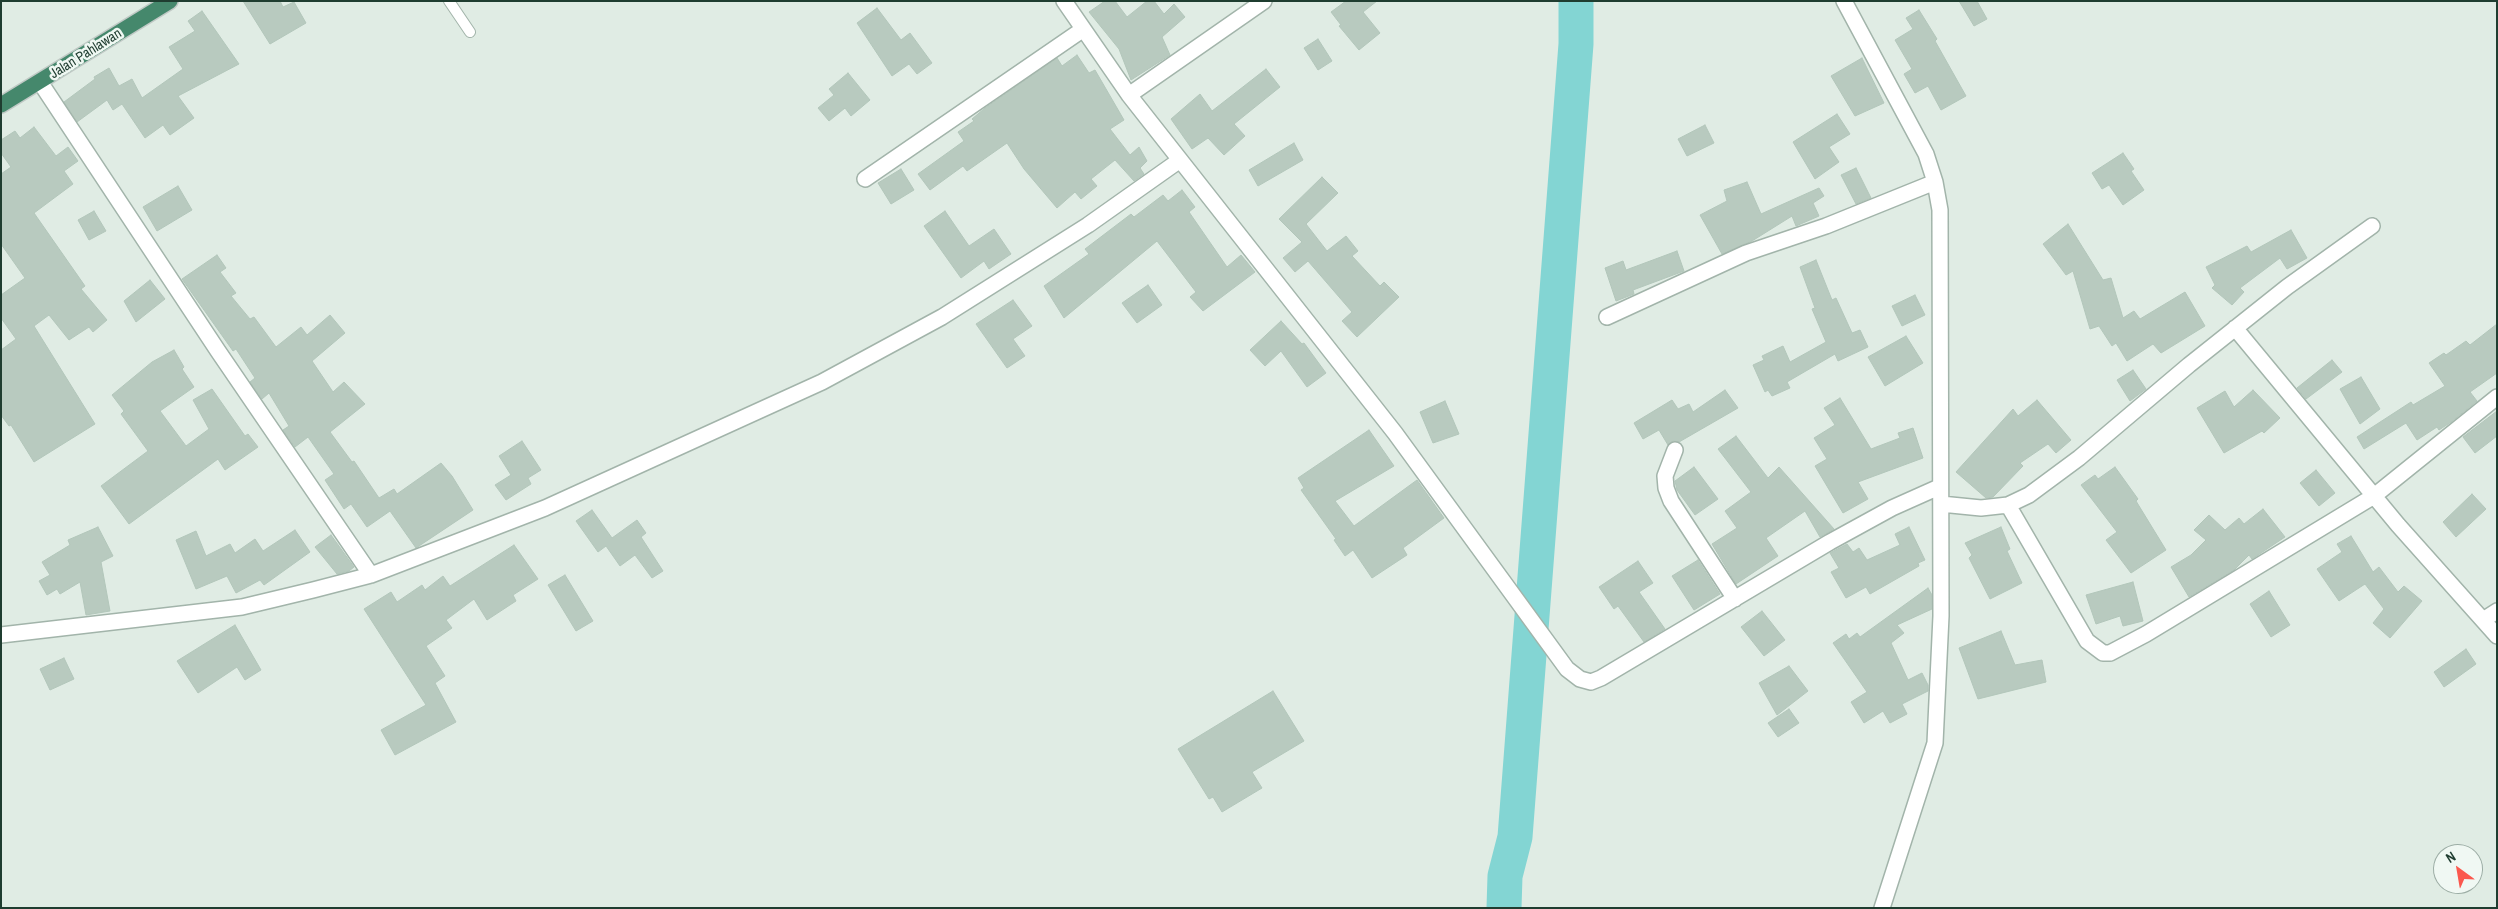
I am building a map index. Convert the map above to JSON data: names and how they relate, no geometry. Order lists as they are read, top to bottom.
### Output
{
  "streets": {
    "highway": ["Jalan Pahlawan"]
  },
  "north": "top left"
}
